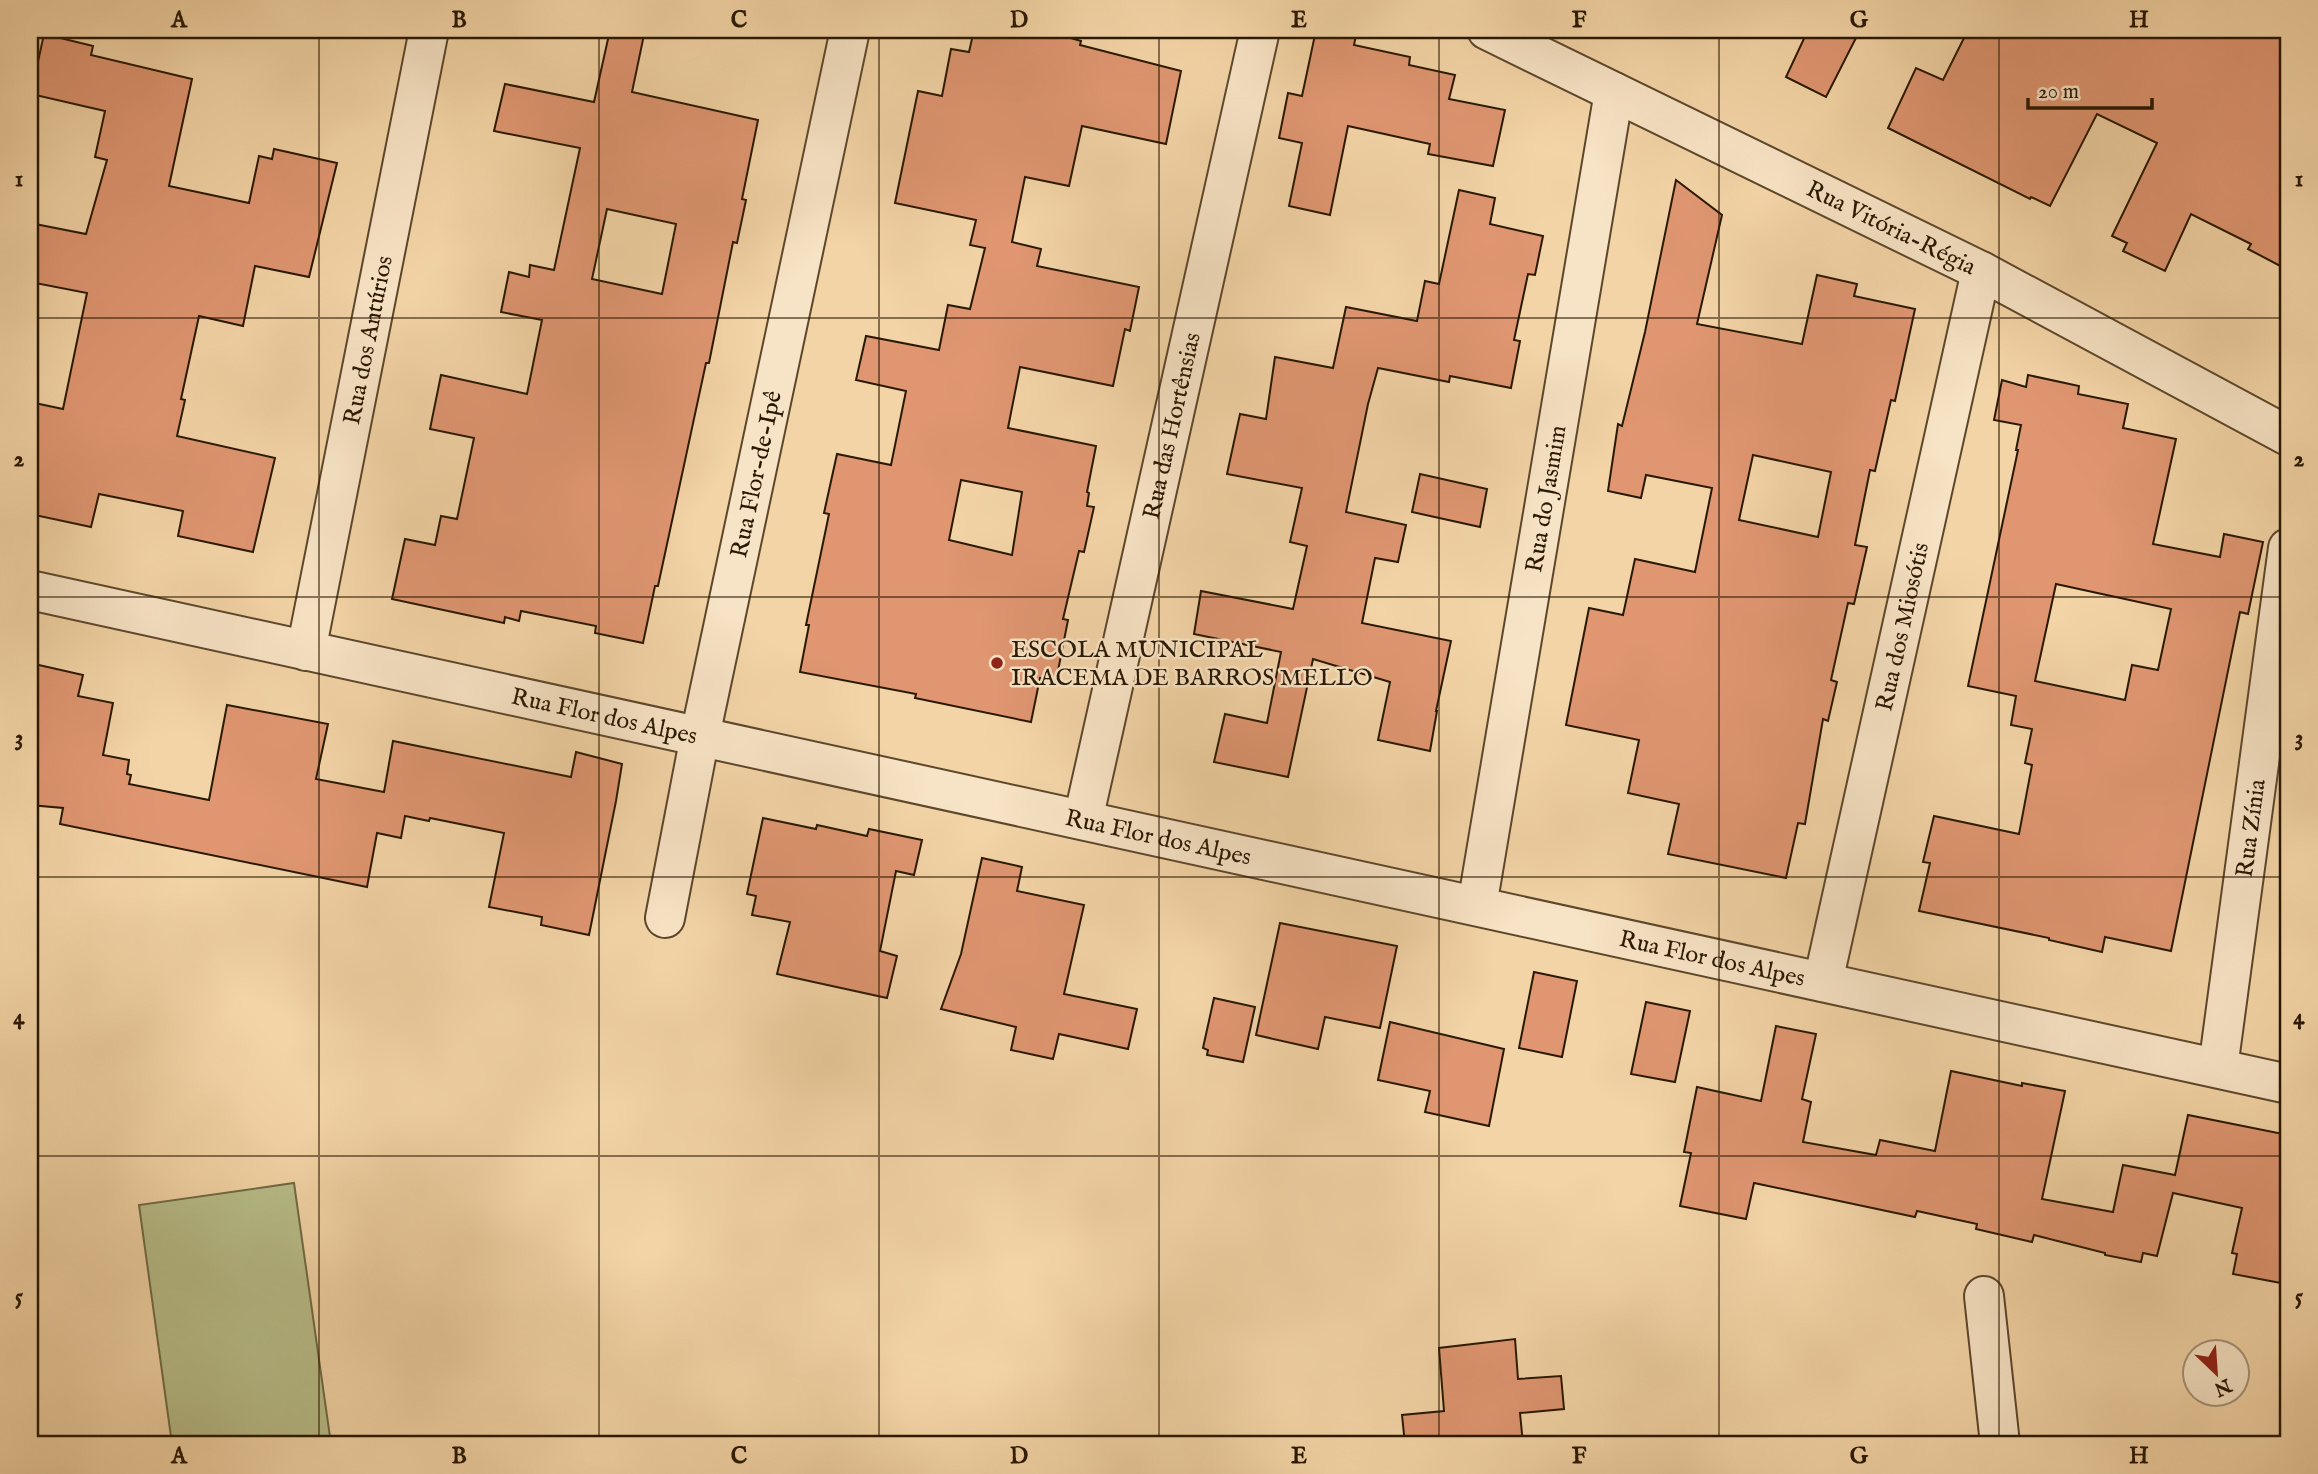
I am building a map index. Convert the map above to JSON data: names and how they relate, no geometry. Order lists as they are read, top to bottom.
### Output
{
  "streets": {
    "street": [
      "Rua Vitória-Régia",
      "Rua dos Antúrios",
      "Rua das Hortênsias",
      "Rua Flor-de-Ipê",
      "Rua do Jasmim",
      "Rua dos Miosótis",
      "Rua Flor dos Alpes",
      "Rua Zínia"
    ]
  },
  "crossings": [
    ["Rua Vitória-Régia", "Rua do Jasmim"],
    ["Rua Vitória-Régia", "Rua dos Miosótis"],
    ["Rua dos Antúrios", "Rua Flor dos Alpes"],
    ["Rua das Hortênsias", "Rua Flor dos Alpes"],
    ["Rua Flor-de-Ipê", "Rua Flor dos Alpes"],
    ["Rua do Jasmim", "Rua Flor dos Alpes"],
    ["Rua dos Miosótis", "Rua Flor dos Alpes"],
    ["Rua Flor dos Alpes", "Rua Zínia"]
  ],
  "places": ["ESCOLA MUNICIPAL IRACEMA DE BARROS MELLO"],
  "scale_bar": "20 m",
  "north": "bottom right",
  "grid": {
    "columns": [
      "A",
      "B",
      "C",
      "D",
      "E",
      "F",
      "G",
      "H"
    ],
    "rows": [
      "1",
      "2",
      "3",
      "4",
      "5"
    ]
  }
}
